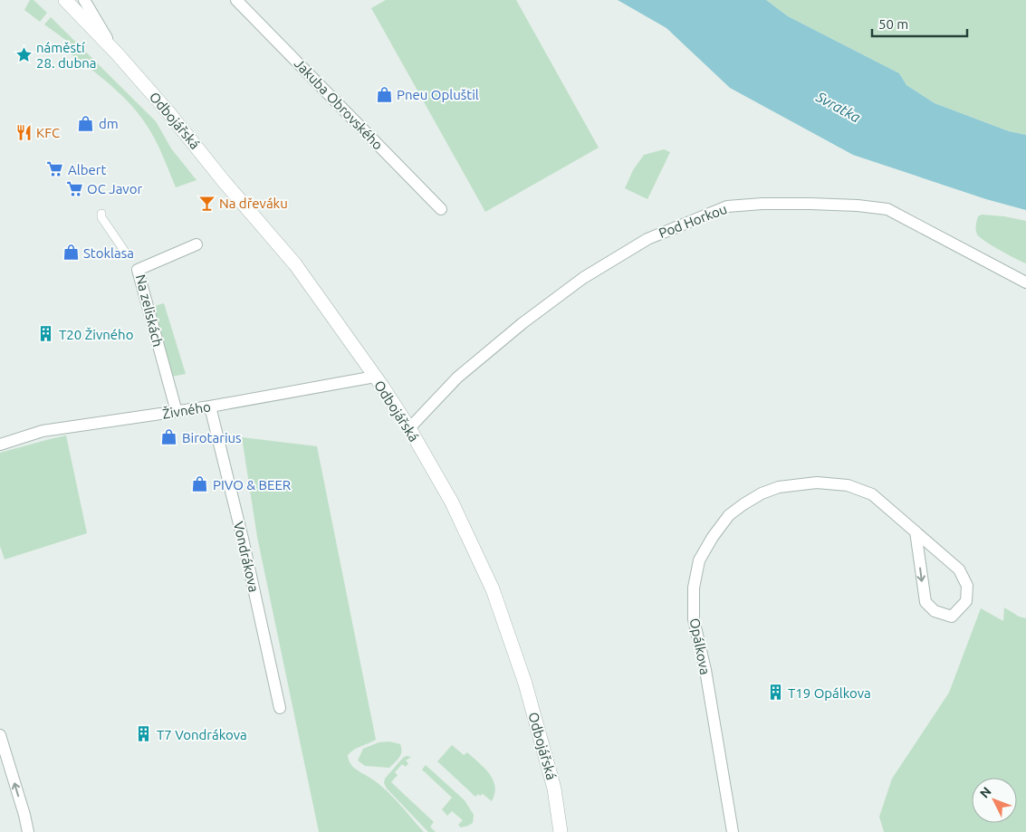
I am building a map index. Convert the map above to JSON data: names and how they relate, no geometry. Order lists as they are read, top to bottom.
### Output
{
  "streets": {
    "street": [
      "Jakuba Obrovského",
      "Odbojářská",
      "Pod Horkou",
      "Na zeliskách",
      "Živného",
      "Vondrákova",
      "Opálkova"
    ]
  },
  "crossings": [
    ["Odbojářská", "Pod Horkou"],
    ["Odbojářská", "Živného"],
    ["Na zeliskách", "Živného"],
    ["Živného", "Vondrákova"]
  ],
  "water": ["Svratka"],
  "places": {
    "place": ["náměstí 28. dubna"],
    "shop": [
      "Pneu Opluštil",
      "dm",
      "Stoklasa",
      "Birotarius",
      "PIVO & BEER"
    ],
    "restaurant": ["KFC"],
    "supermarket": ["Albert", "OC Javor"],
    "bar": ["Na dřeváku"],
    "building": ["T20 Živného", "T19 Opálkova", "T7 Vondrákova"]
  },
  "scale_bar": "50 m",
  "north": "top left"
}
